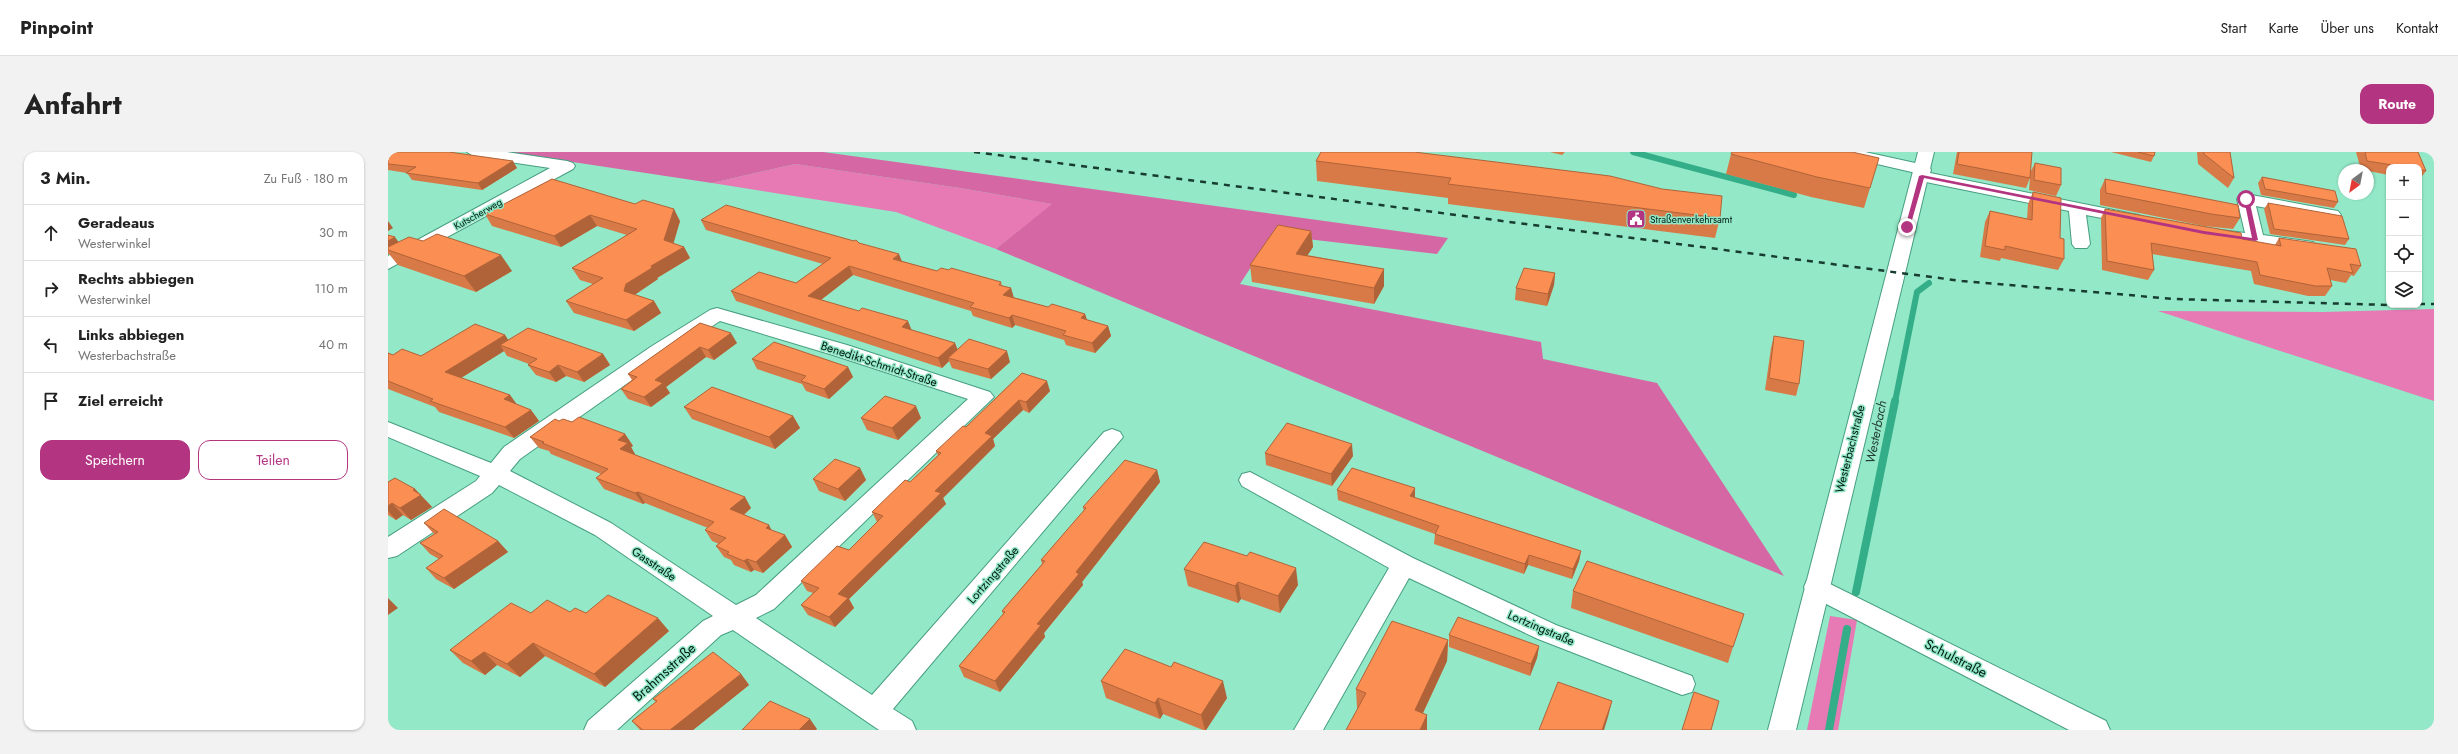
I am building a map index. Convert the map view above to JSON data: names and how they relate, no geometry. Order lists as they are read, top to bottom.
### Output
{
  "streets": {
    "street": [
      "Kutscherweg",
      "Benedikt-Schmidt-Straße",
      "Westerbachstraße",
      "Gasstraße",
      "Lortzingstraße",
      "Schulstraße",
      "Brahmsstraße"
    ]
  },
  "crossings": [
    ["Benedikt-Schmidt-Straße", "Gasstraße"],
    ["Benedikt-Schmidt-Straße", "Brahmsstraße"],
    ["Westerbachstraße", "Schulstraße"],
    ["Gasstraße", "Lortzingstraße"],
    ["Gasstraße", "Brahmsstraße"]
  ],
  "water": ["Westerbach"],
  "places": {
    "public building": ["Straßenverkehrsamt"]
  },
  "north": "bottom left",
  "page": {
    "header": "Pinpoint",
    "nav": [
      "Start",
      "Karte",
      "Über uns",
      "Kontakt"
    ],
    "title": "Anfahrt",
    "buttons": [
      "Route",
      ["Speichern", "Teilen"]
    ],
    "heading": ["3 Min.", "Zu Fuß · 180 m"],
    "map_buttons": ["+", "−"],
    "list": [
      ["Geradeaus", "Westerwinkel", "30 m"],
      ["Rechts abbiegen", "Westerwinkel", "110 m"],
      ["Links abbiegen", "Westerbachstraße", "40 m"],
      "Ziel erreicht"
    ]
  }
}
